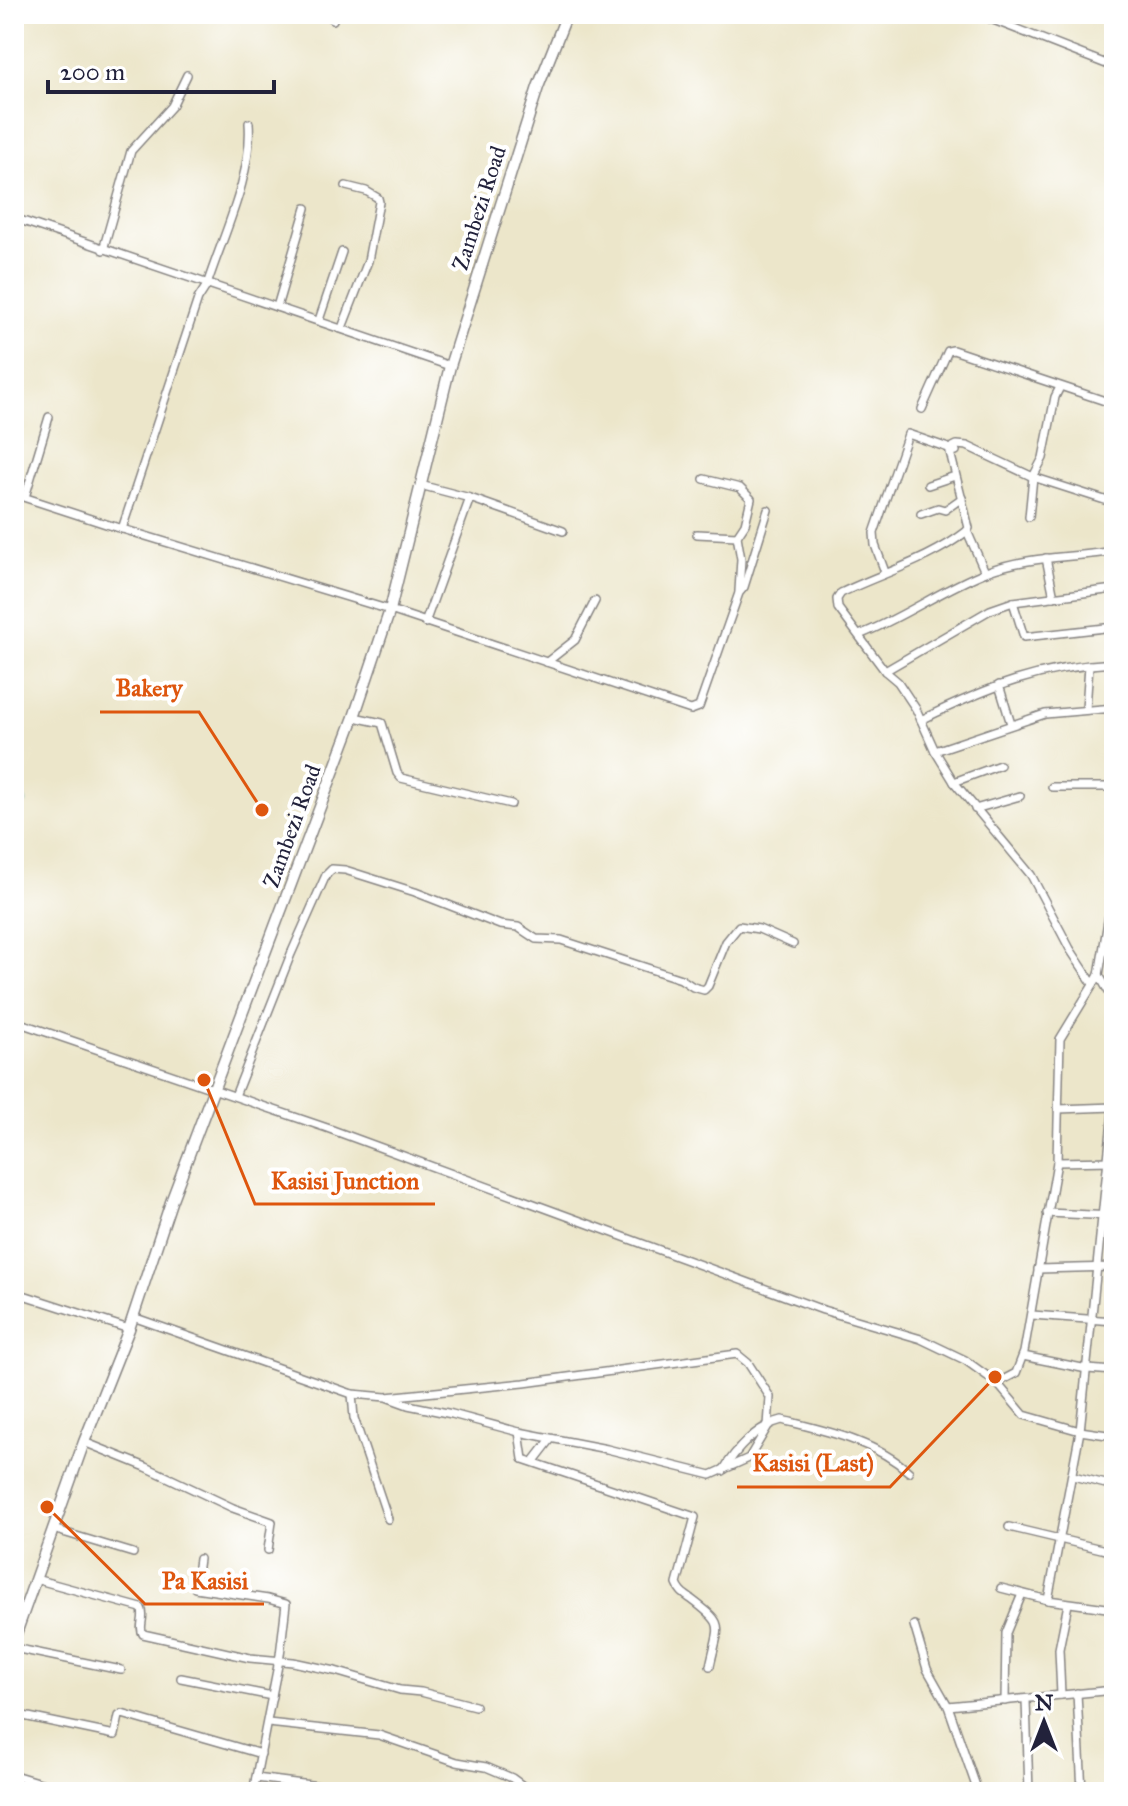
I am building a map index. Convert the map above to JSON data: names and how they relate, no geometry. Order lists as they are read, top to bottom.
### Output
{
  "streets": {
    "main road": ["Zambezi Road"]
  },
  "places": [
    "Bakery",
    "Kasisi Junction",
    "Kasisi (Last)",
    "Pa Kasisi"
  ],
  "scale_bar": "200 m",
  "north": "top"
}
